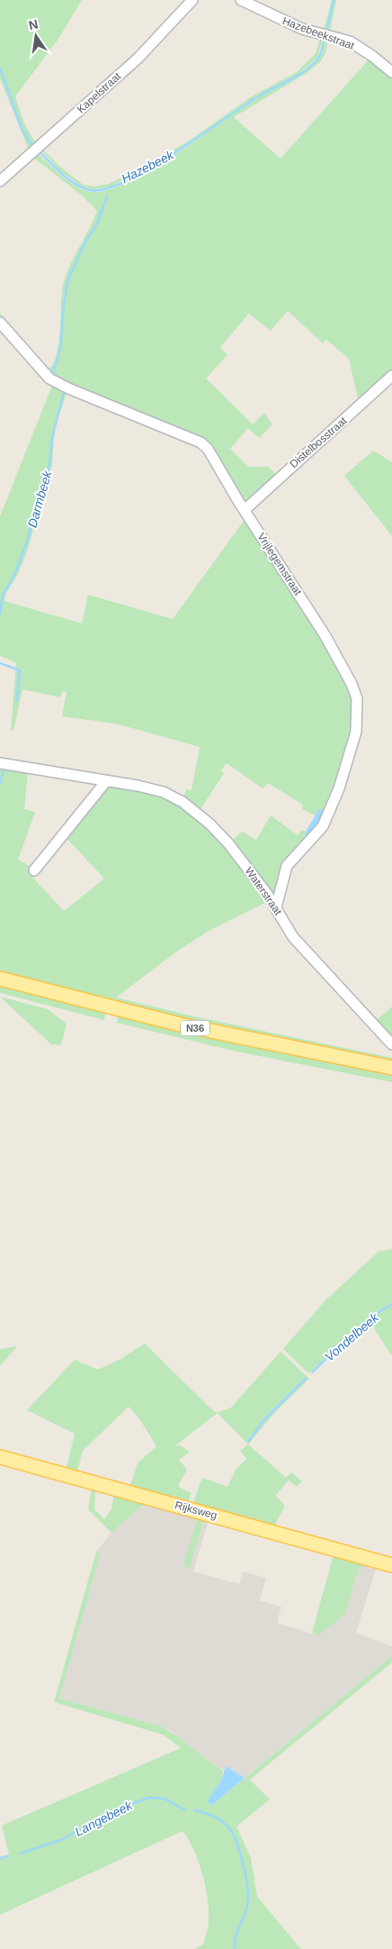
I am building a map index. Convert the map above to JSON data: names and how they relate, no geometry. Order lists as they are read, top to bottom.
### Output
{
  "streets": {
    "main road": ["N36", "Rijksweg"],
    "street": [
      "Hazebeekstraat",
      "Kapelstraat",
      "Distelbosstraat",
      "Vrijlegemstraat",
      "Waterstraat"
    ]
  },
  "crossings": [
    ["Distelbosstraat", "Vrijlegemstraat"],
    ["Vrijlegemstraat", "Waterstraat"]
  ],
  "water": [
    "Hazebeek",
    "Darmbeek",
    "Vondelbeek",
    "Langebeek"
  ],
  "north": "top"
}
